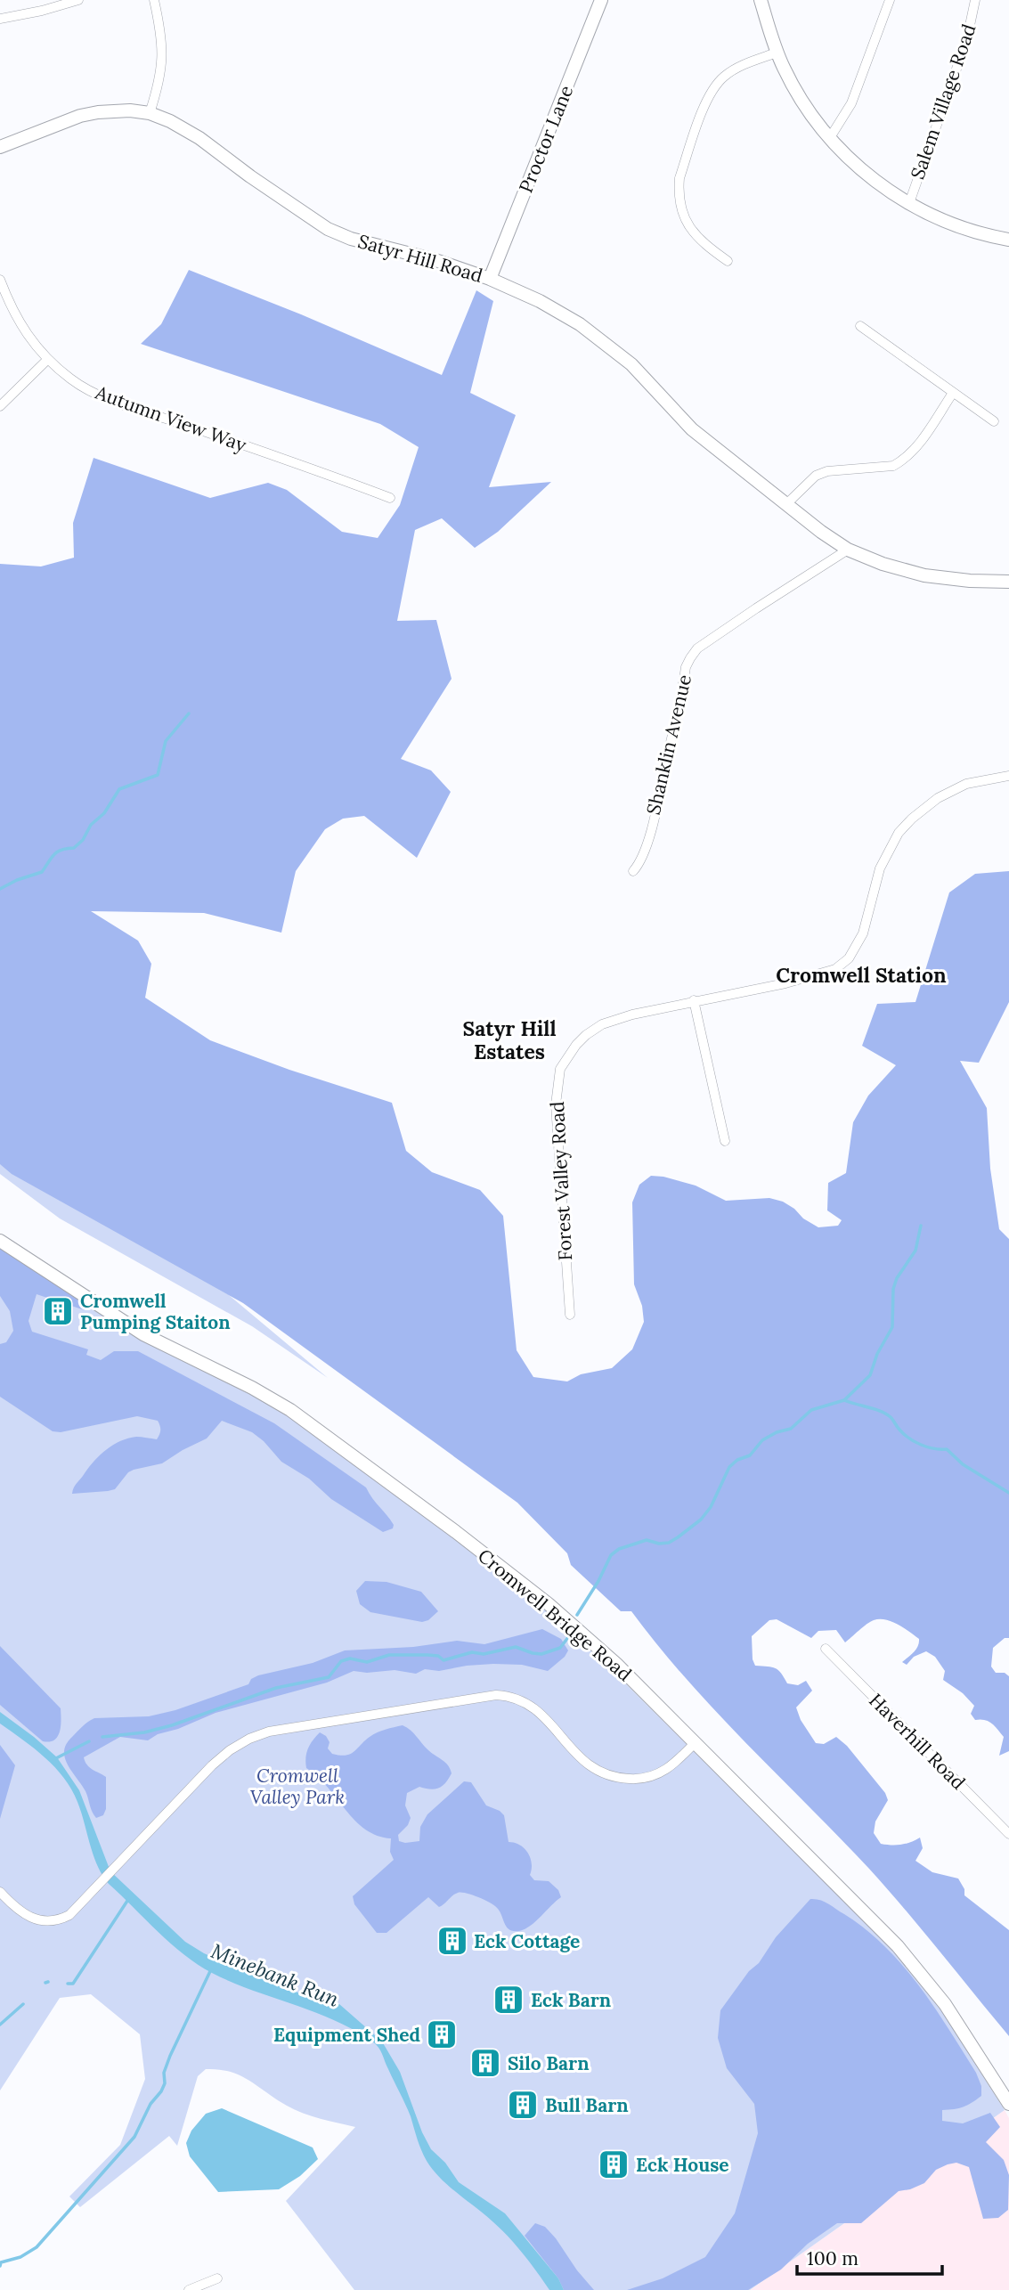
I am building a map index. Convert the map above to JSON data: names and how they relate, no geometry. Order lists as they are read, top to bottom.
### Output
{
  "streets": {
    "street": [
      "Salem Village Road",
      "Proctor Lane",
      "Satyr Hill Road",
      "Autumn View Way",
      "Shanklin Avenue",
      "Forest Valley Road",
      "Cromwell Bridge Road",
      "Haverhill Road"
    ]
  },
  "crossings": [
    ["Proctor Lane", "Satyr Hill Road"],
    ["Satyr Hill Road", "Shanklin Avenue"]
  ],
  "districts": ["Cromwell Station", "Satyr Hill Estates"],
  "water": ["Minebank Run"],
  "parks": ["Cromwell Valley Park"],
  "places": {
    "building": [
      "Cromwell Pumping Staiton",
      "Eck Cottage",
      "Eck Barn",
      "Equipment Shed",
      "Silo Barn",
      "Bull Barn",
      "Eck House"
    ]
  },
  "scale_bar": "100 m"
}
